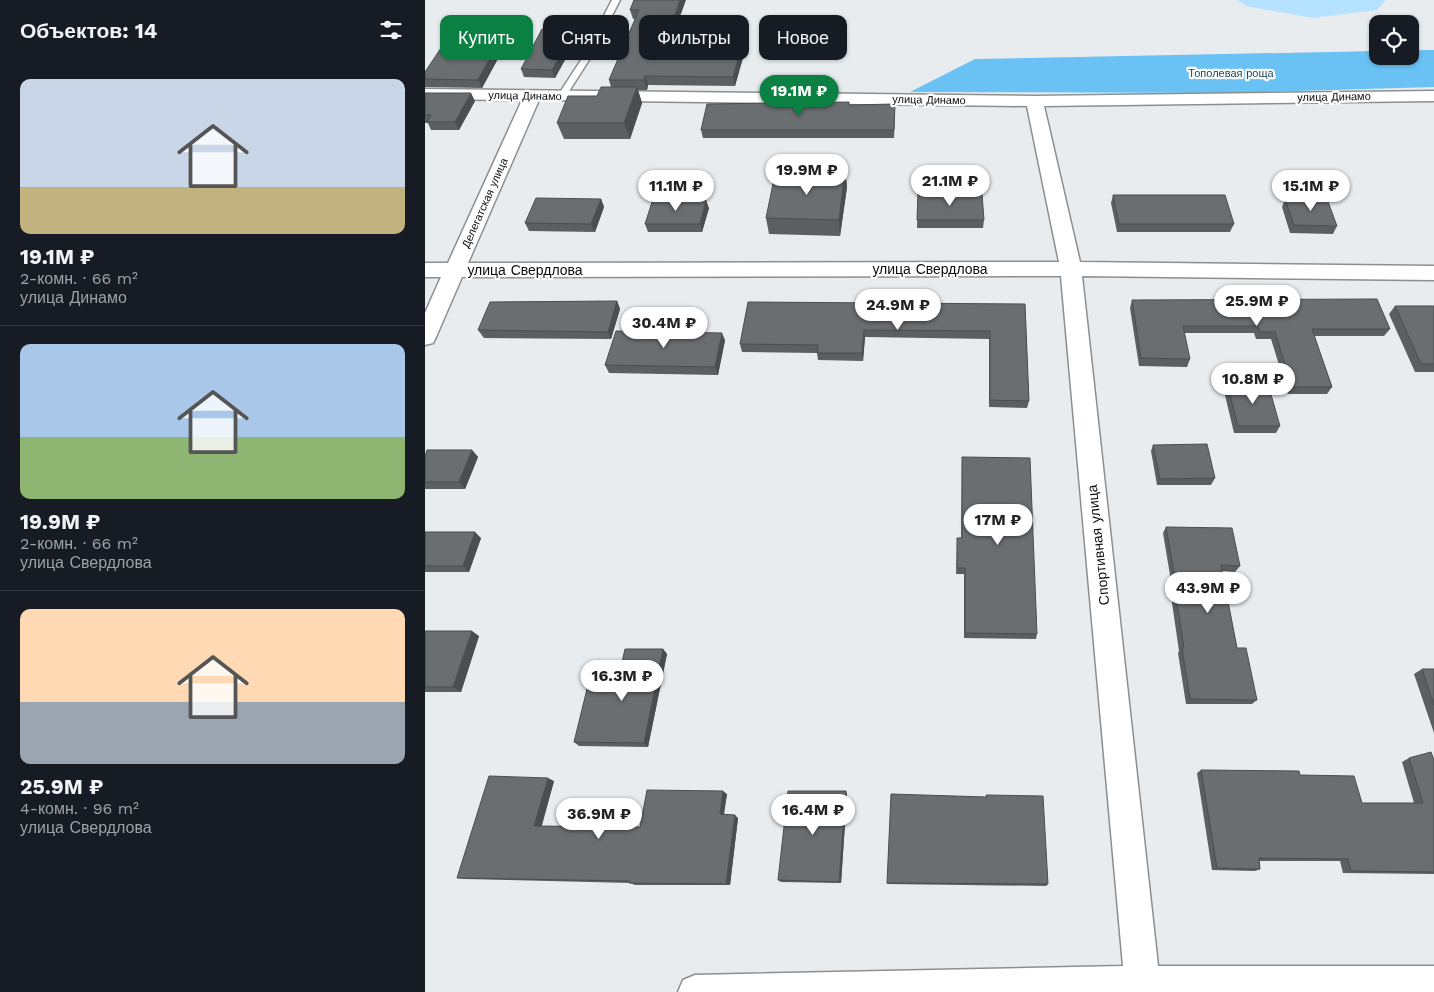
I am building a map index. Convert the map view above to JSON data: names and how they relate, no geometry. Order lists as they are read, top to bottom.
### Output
{
  "streets": {
    "street": [
      "улица Динамо",
      "Делегатская улица",
      "улица Свердлова",
      "Спортивная улица"
    ]
  },
  "crossings": [
    ["улица Динамо", "Делегатская улица"],
    ["улица Динамо", "Спортивная улица"],
    ["Делегатская улица", "улица Свердлова"],
    ["улица Свердлова", "Спортивная улица"]
  ],
  "parks": ["Тополевая роща"],
  "page": {
    "heading": "Объектов: 14",
    "chip": [
      "Купить",
      "Снять",
      "Фильтры",
      "Новое"
    ],
    "list": [
      {
        "name": "19.1M ₽",
        "note": "2-комн. · 66 m² · улица Динамо"
      },
      {
        "name": "19.9M ₽",
        "note": "2-комн. · 66 m² · улица Свердлова"
      },
      {
        "name": "25.9M ₽",
        "note": "4-комн. · 96 m² · улица Свердлова"
      }
    ],
    "price": [
      "19.1M ₽",
      "19.9M ₽",
      "21.1M ₽",
      "11.1M ₽",
      "15.1M ₽",
      "25.9M ₽",
      "24.9M ₽",
      "30.4M ₽",
      "10.8M ₽",
      "17M ₽",
      "43.9M ₽",
      "16.3M ₽",
      "16.4M ₽",
      "36.9M ₽"
    ]
  }
}
